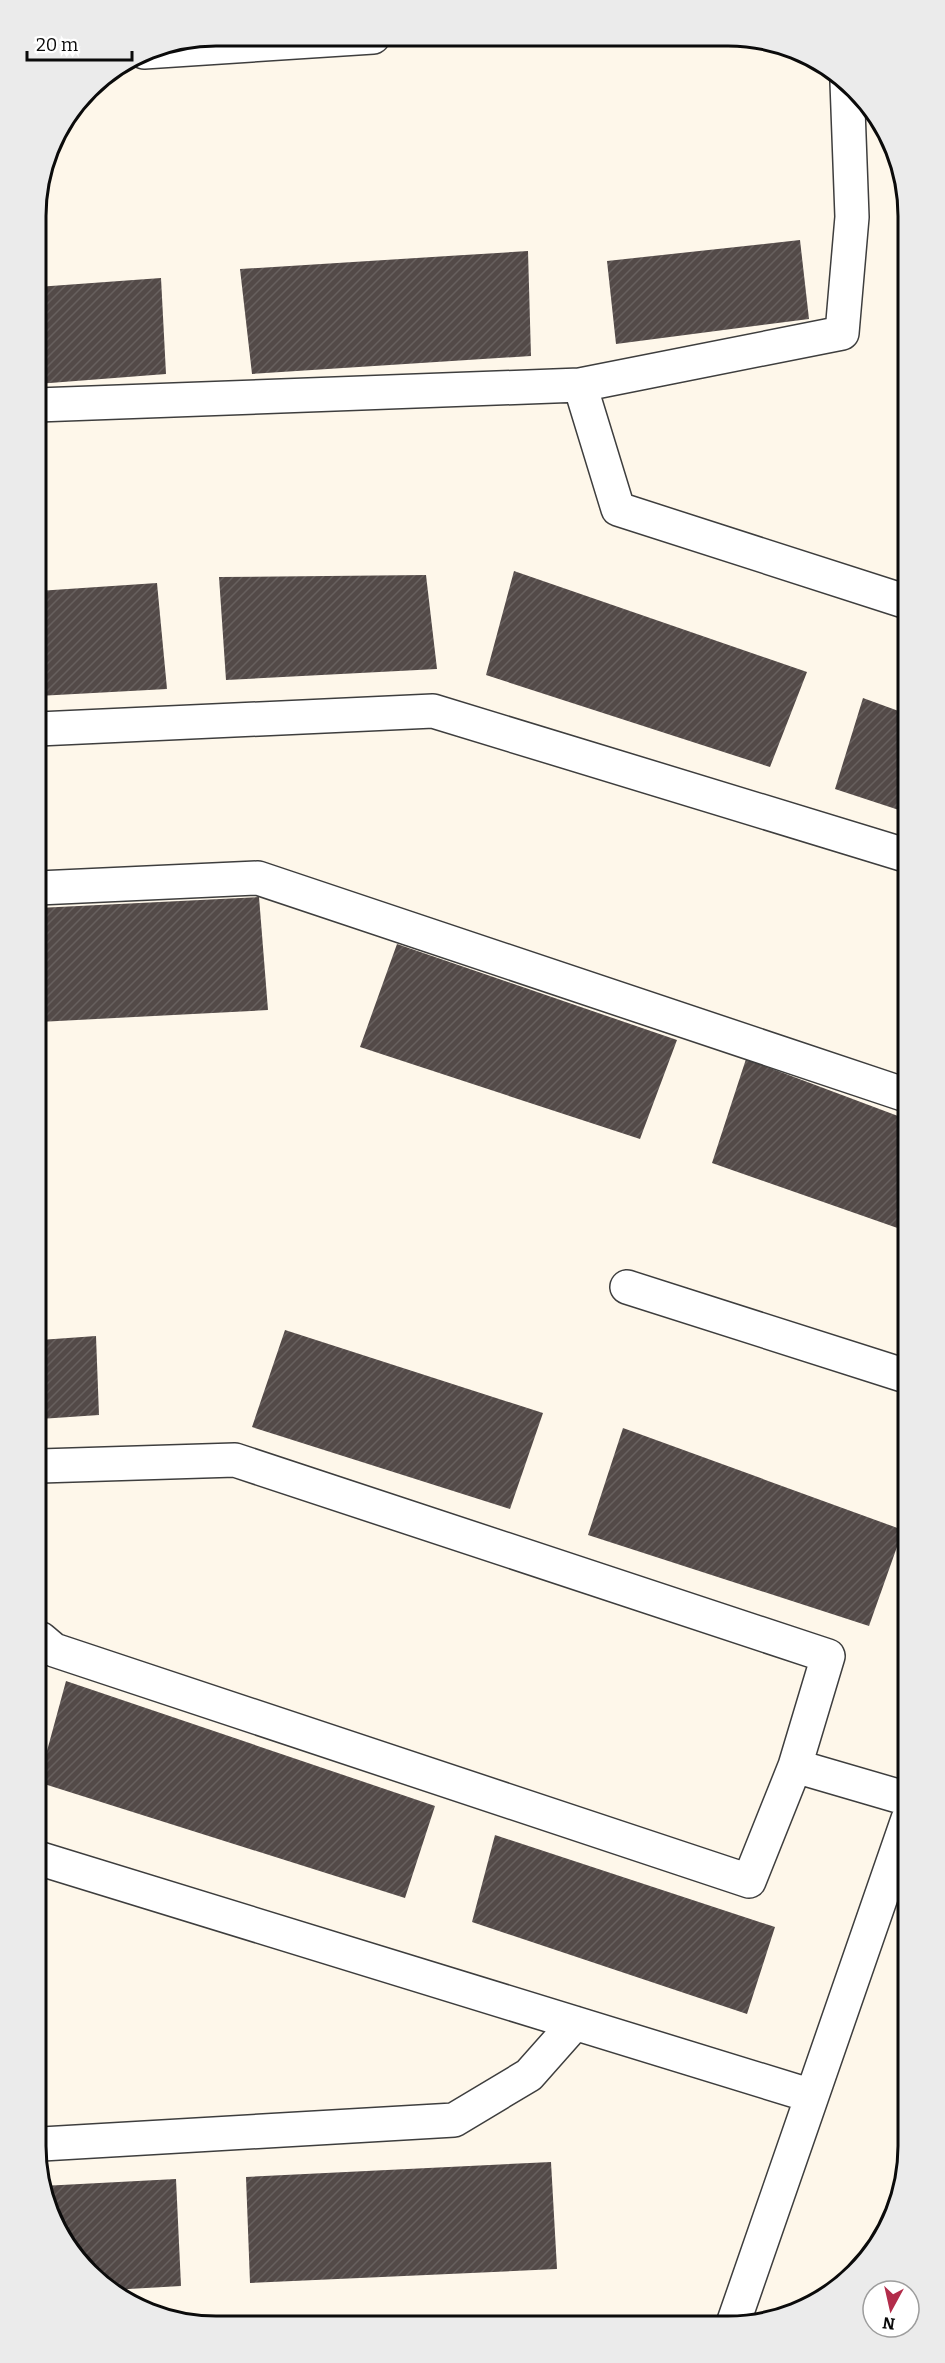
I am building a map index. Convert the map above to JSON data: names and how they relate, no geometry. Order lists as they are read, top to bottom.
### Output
{
  "scale_bar": "20 m",
  "north": "bottom"
}
